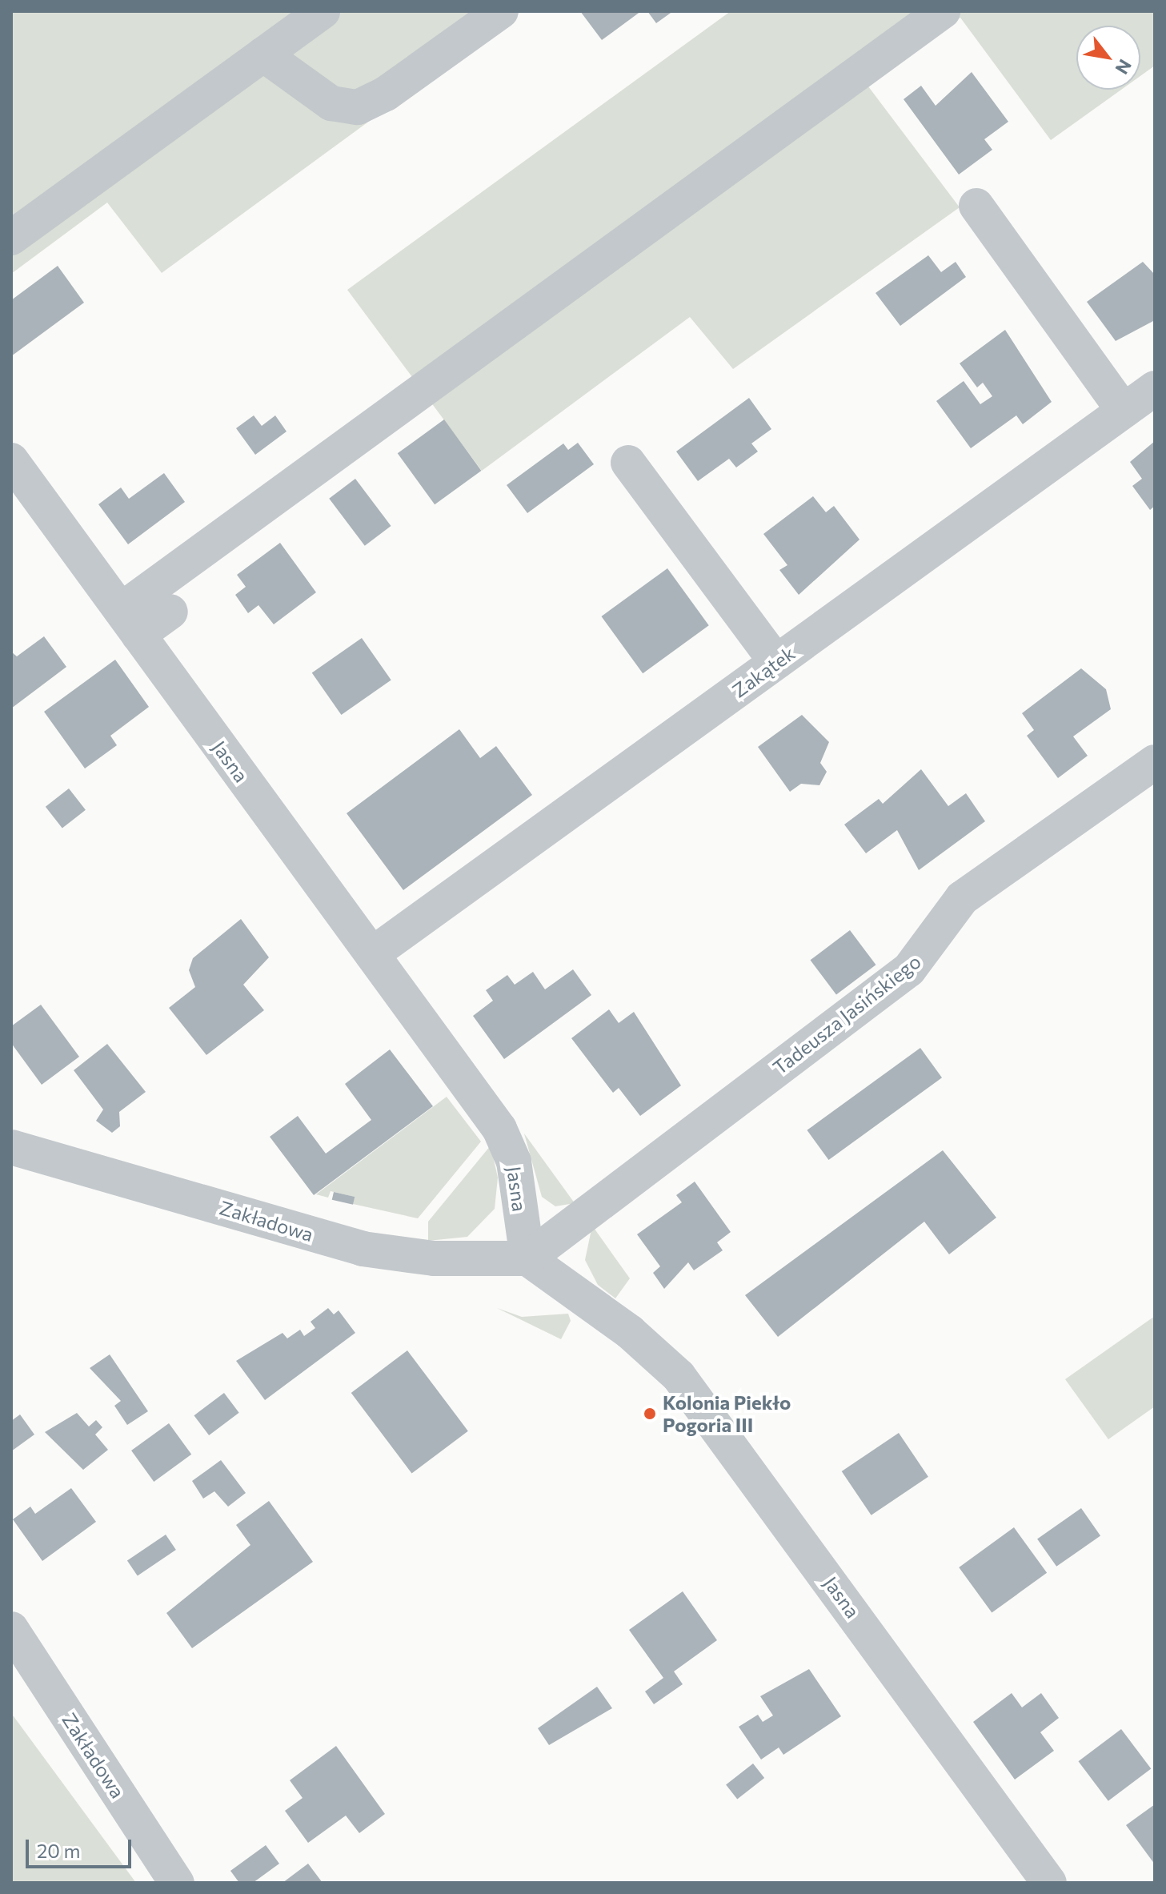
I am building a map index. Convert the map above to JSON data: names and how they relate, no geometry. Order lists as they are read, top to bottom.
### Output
{
  "streets": {
    "street": [
      "Zakątek",
      "Jasna",
      "Tadeusza Jasińskiego",
      "Zakładowa"
    ]
  },
  "crossings": [
    ["Zakątek", "Jasna"],
    ["Jasna", "Tadeusza Jasińskiego"],
    ["Jasna", "Zakładowa"],
    ["Tadeusza Jasińskiego", "Zakładowa"]
  ],
  "places": ["Kolonia Piekło Pogoria III"],
  "scale_bar": "20 m",
  "north": "bottom right"
}
